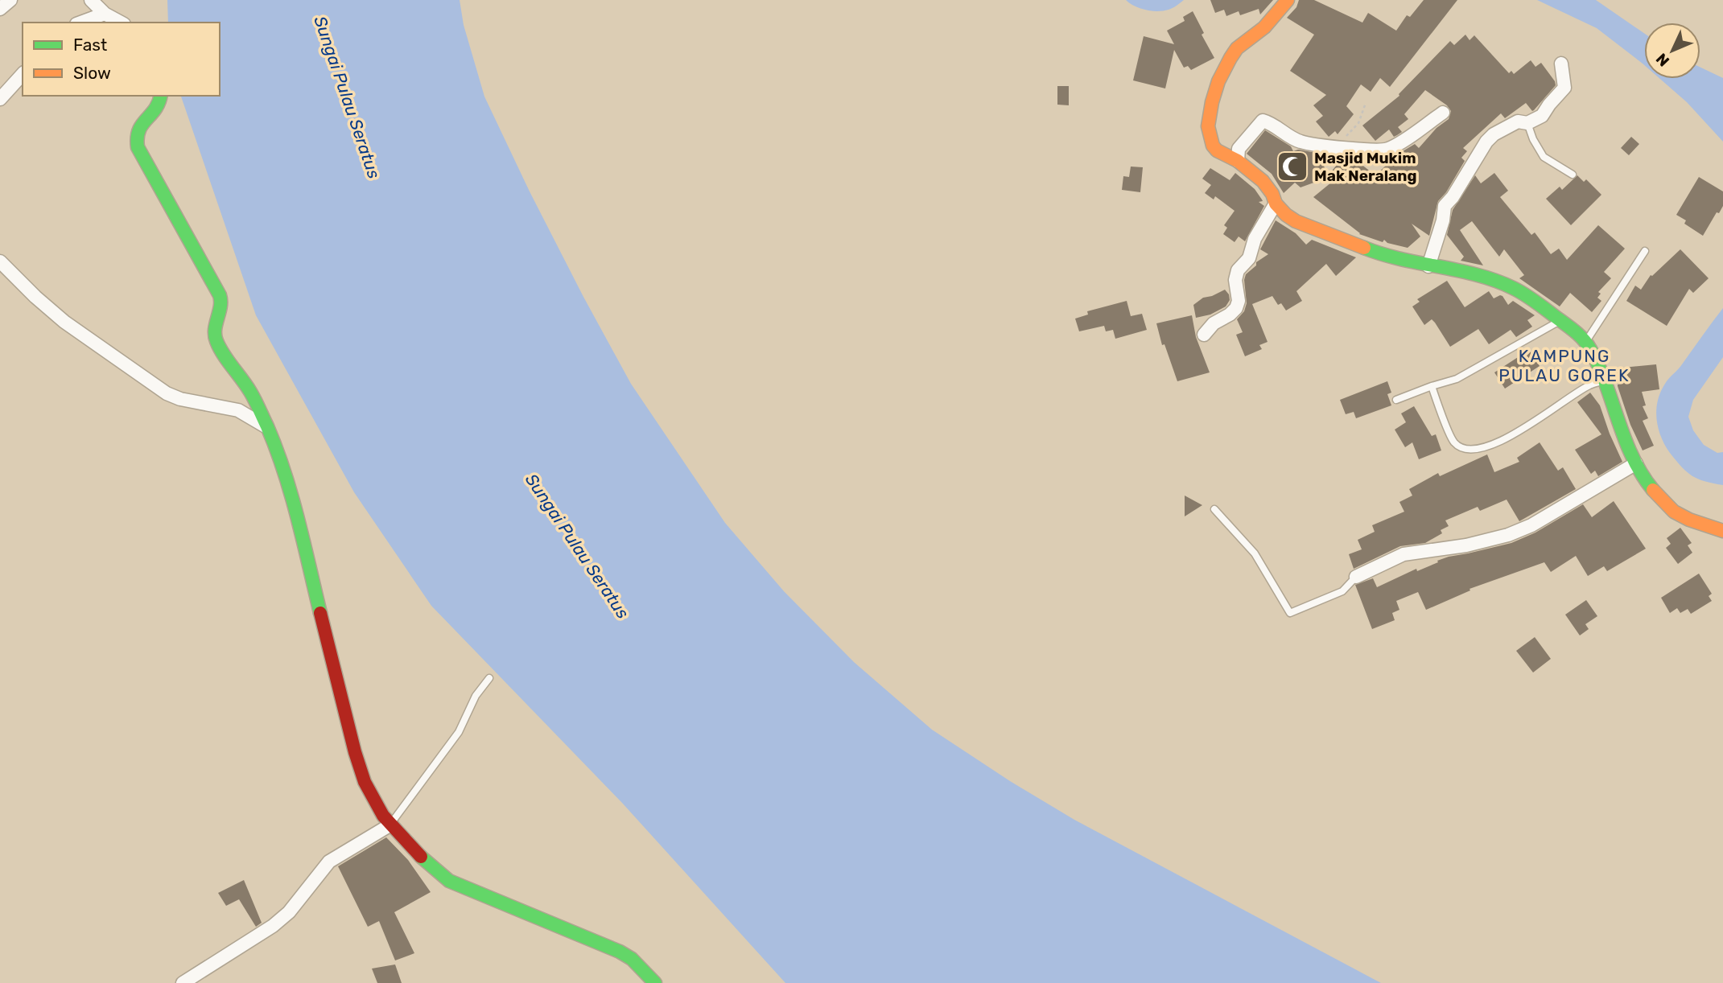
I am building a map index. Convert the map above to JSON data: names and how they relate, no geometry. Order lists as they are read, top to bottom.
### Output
{
  "districts": ["KAMPUNG PULAU GOREK"],
  "water": ["Sungai Pulau Seratus"],
  "places": {
    "mosque": ["Masjid Mukim Mak Neralang"]
  },
  "legend": ["Fast", "Slow"],
  "north": "bottom left"
}
